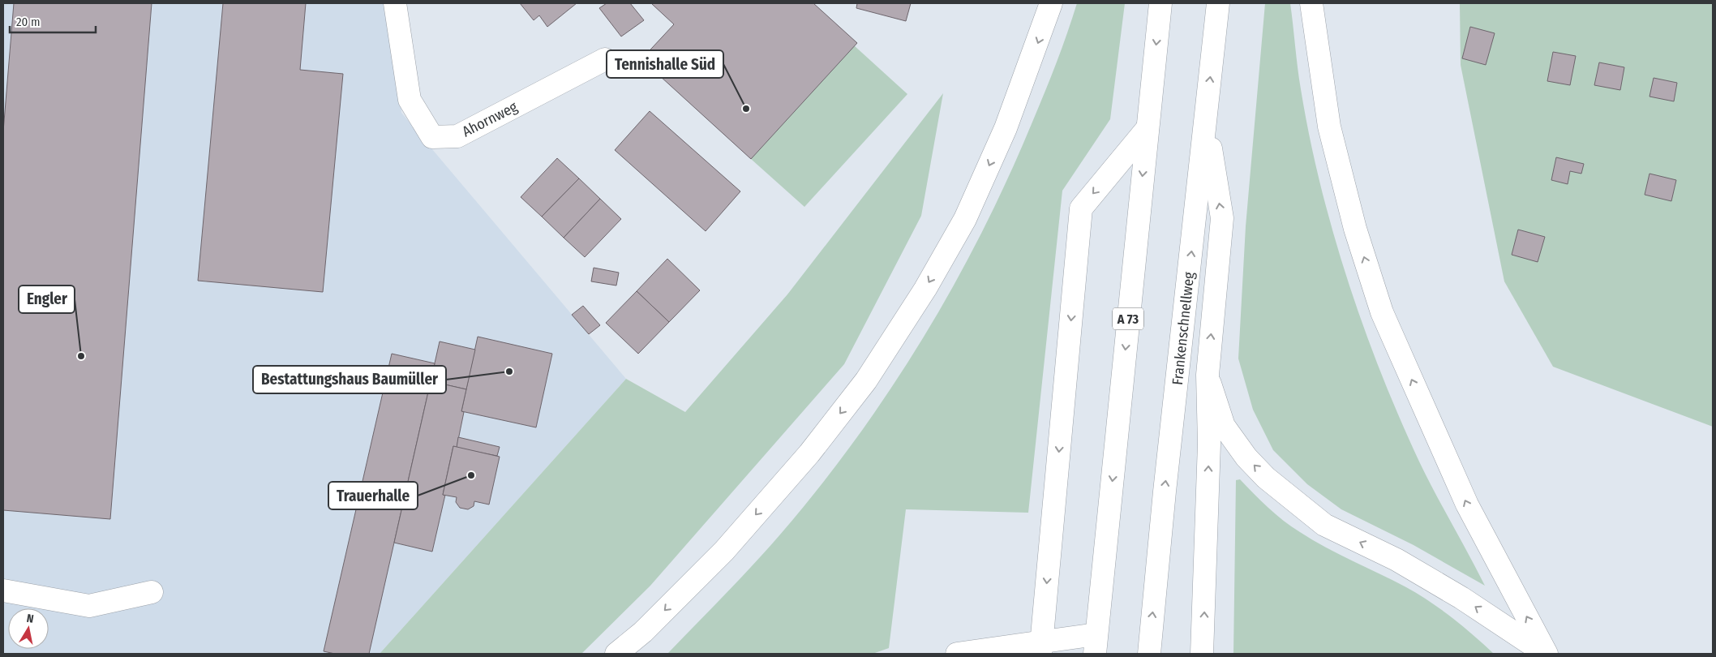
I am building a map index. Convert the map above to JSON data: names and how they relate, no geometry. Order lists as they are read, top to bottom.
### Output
{
  "streets": {
    "main road": ["Ahornweg", "A 73", "Frankenschnellweg"]
  },
  "places": [
    "Tennishalle Süd",
    "Engler",
    "Bestattungshaus Baumüller",
    "Trauerhalle"
  ],
  "scale_bar": "20 m",
  "north": "top"
}
